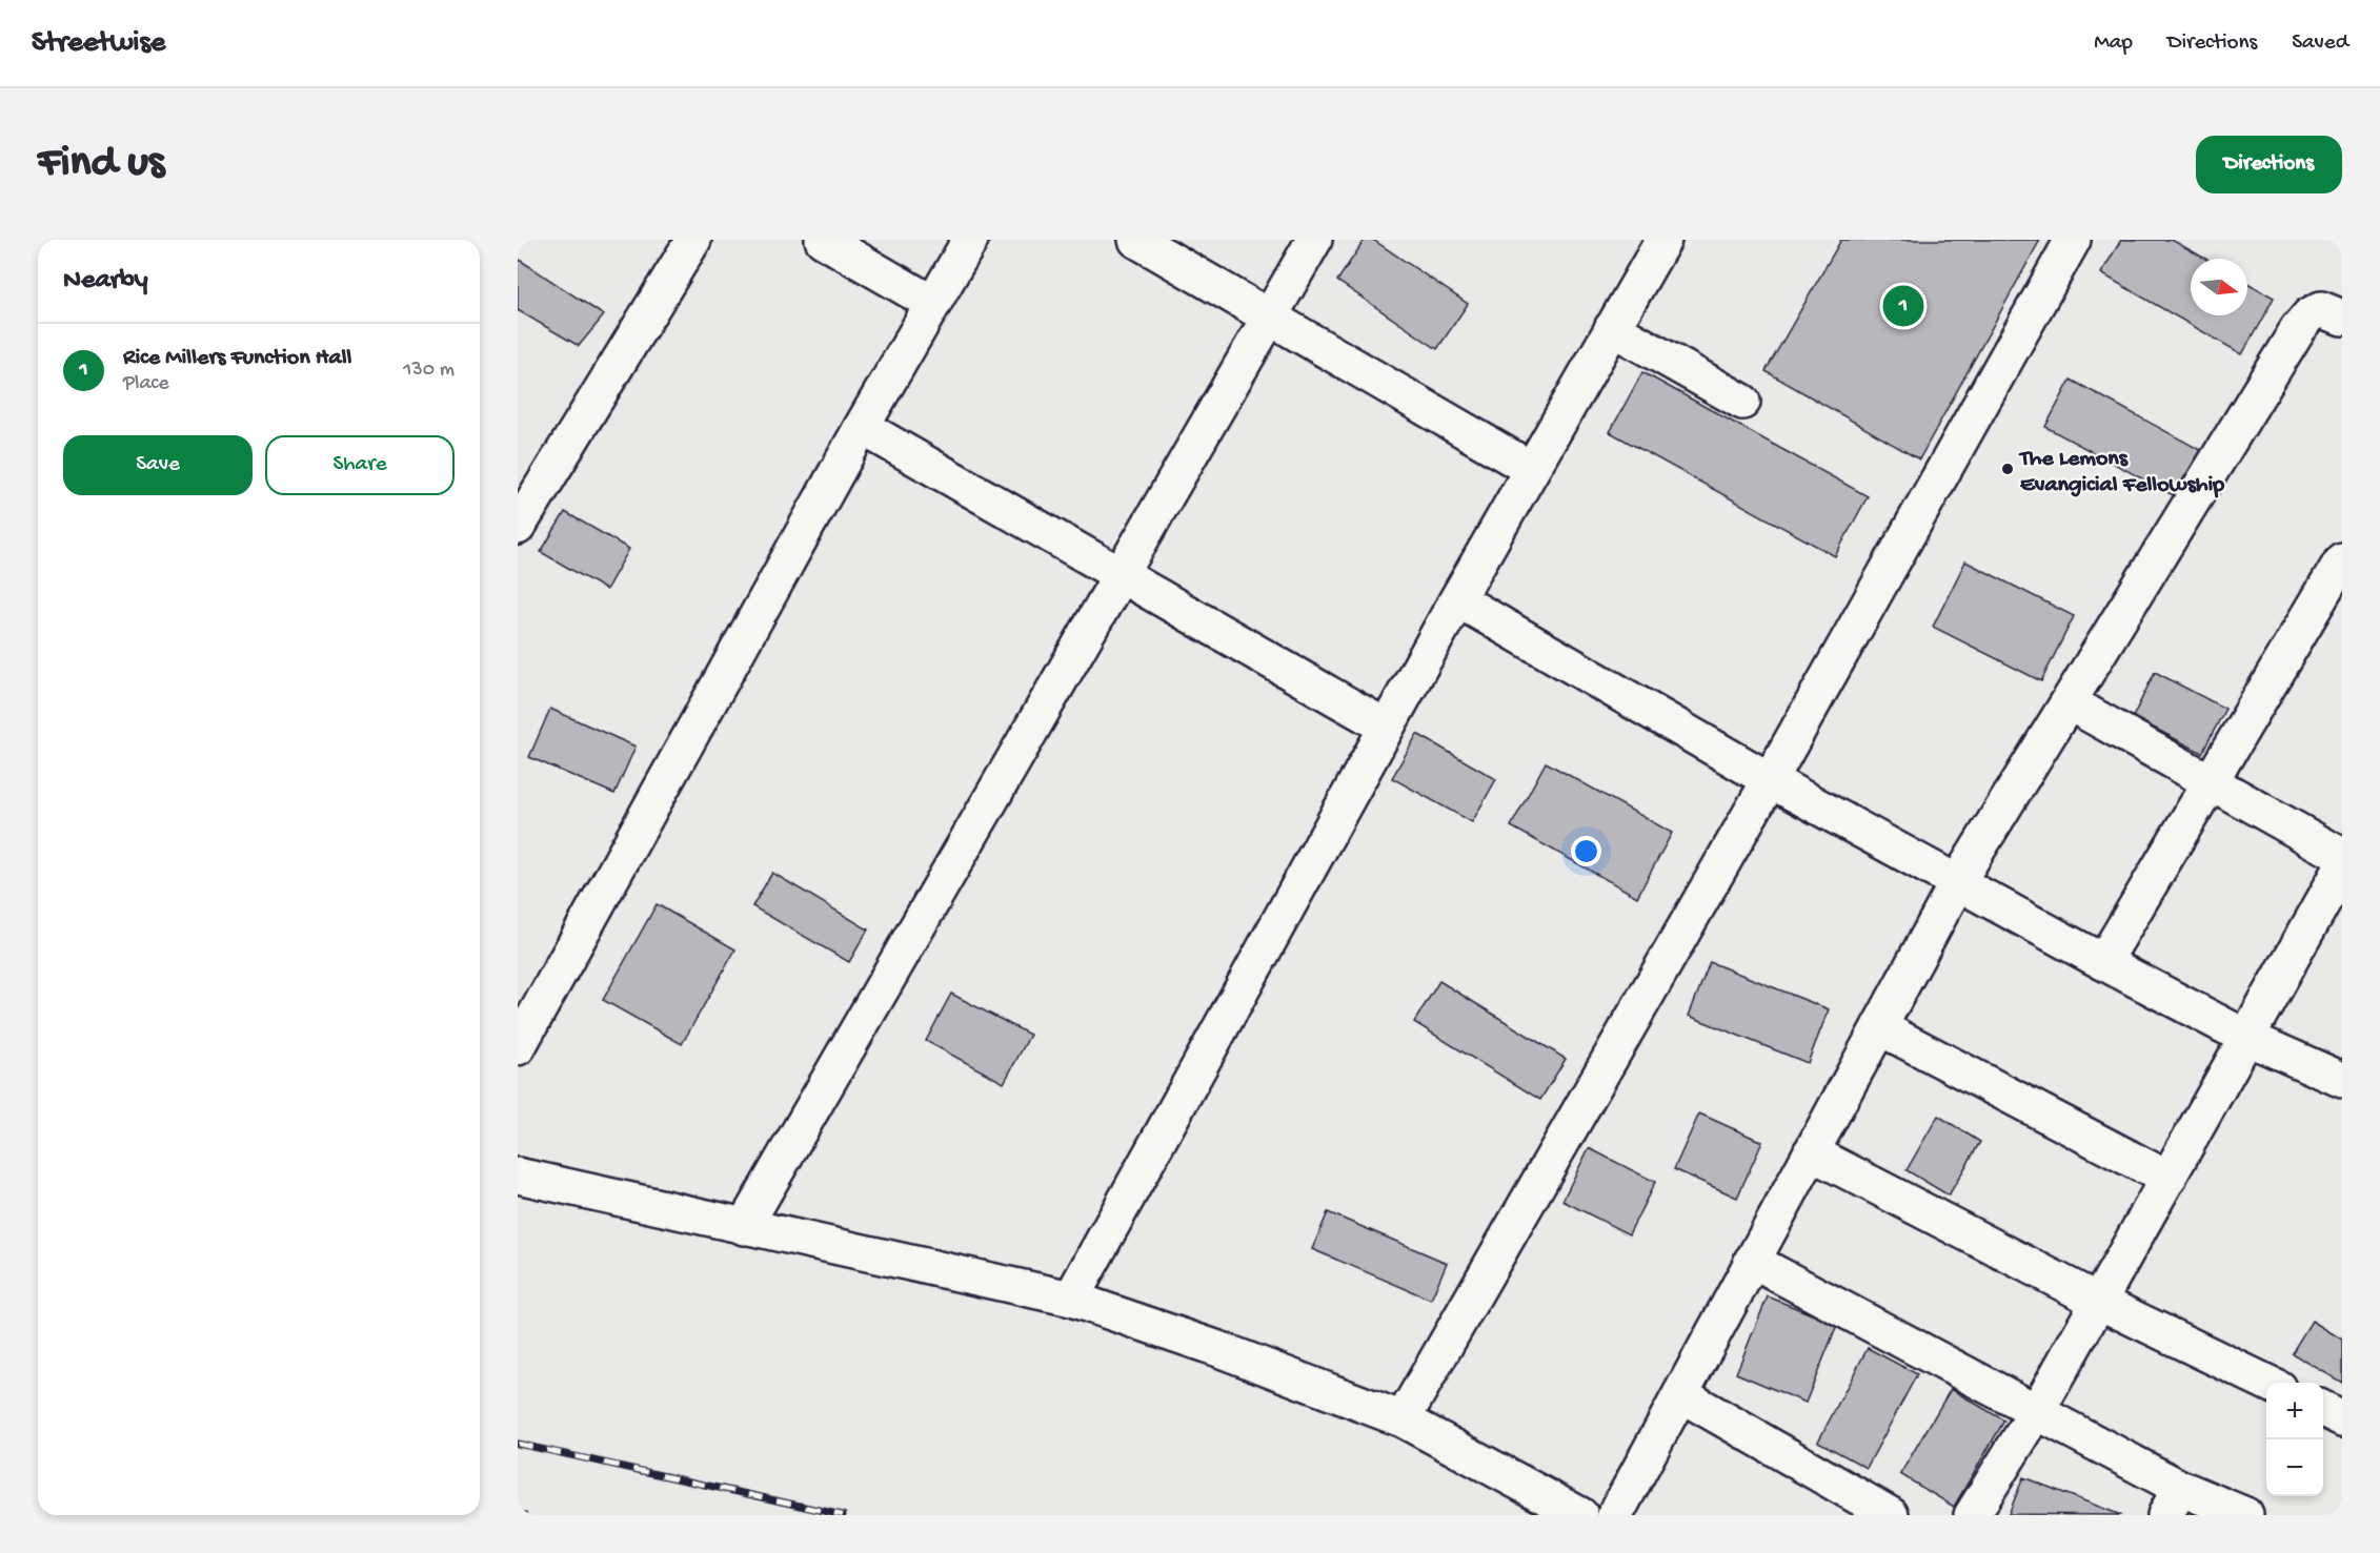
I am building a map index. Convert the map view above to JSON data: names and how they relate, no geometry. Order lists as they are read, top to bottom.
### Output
{
  "places": ["The Lemons Evangicial Fellowship"],
  "north": "right",
  "page": {
    "header": "Streetwise",
    "nav": ["Map", "Directions", "Saved"],
    "buttons": [
      "Directions",
      ["Save", "Share"]
    ],
    "title": "Find us",
    "heading": "Nearby",
    "pins": "1",
    "list": [
      {
        "mark": "1",
        "name": "Rice Millers Function Hall",
        "note": "Place",
        "value": "130 m"
      }
    ],
    "map_buttons": ["+", "−"]
  }
}
